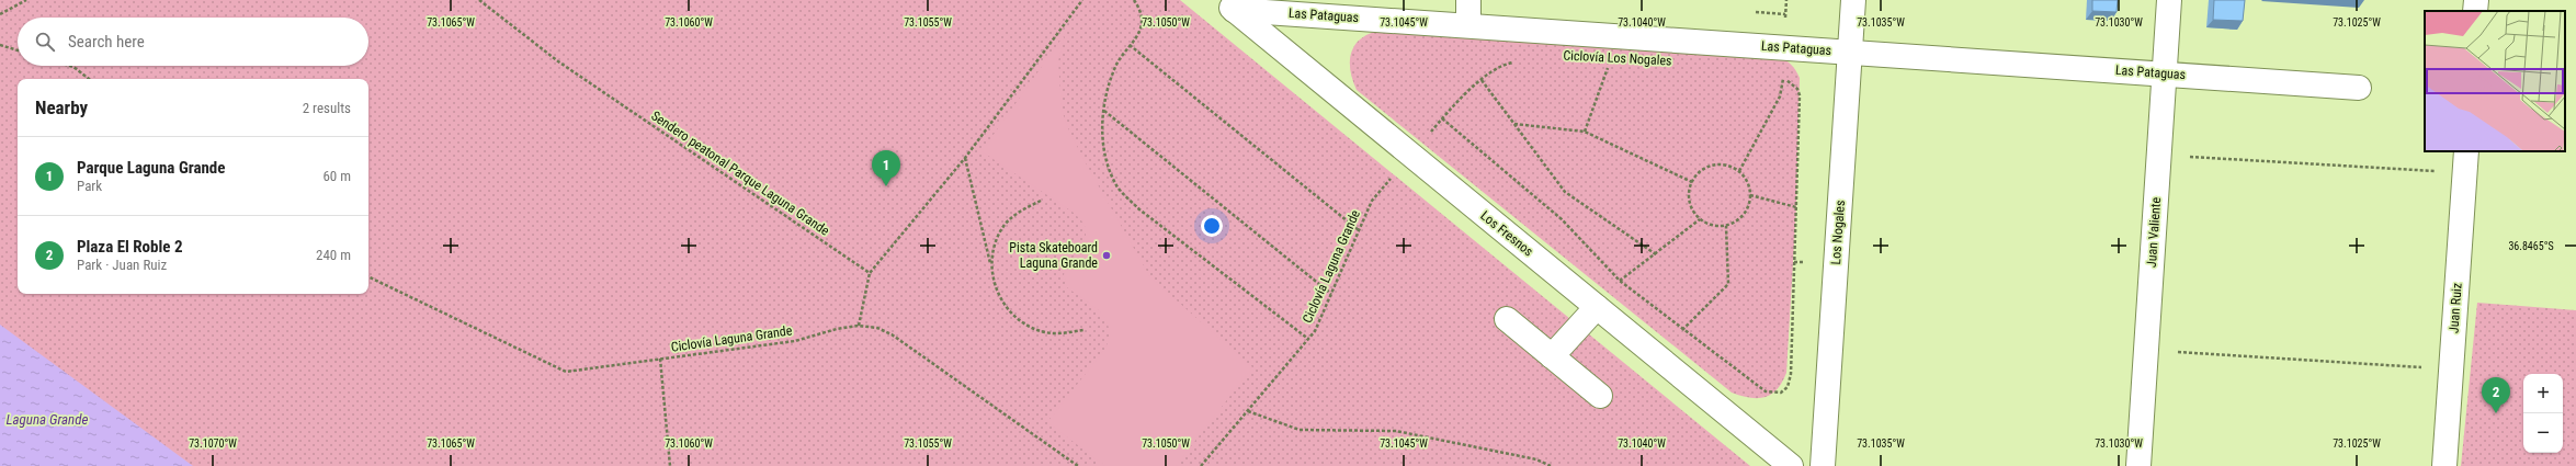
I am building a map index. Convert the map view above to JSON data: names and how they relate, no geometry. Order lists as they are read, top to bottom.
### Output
{
  "streets": {
    "street": [
      "Las Pataguas",
      "Los Nogales",
      "Juan Valiente",
      "Los Fresnos",
      "Juan Ruiz"
    ],
    "path": ["Ciclovía Los Nogales", "Sendero peatonal Parque Laguna Grande", "Ciclovía Laguna Grande"]
  },
  "crossings": [
    ["Las Pataguas", "Los Nogales"],
    ["Las Pataguas", "Juan Valiente"],
    ["Las Pataguas", "Los Fresnos"],
    ["Los Fresnos", "Ciclovía Laguna Grande"]
  ],
  "water": ["Laguna Grande"],
  "places": ["Pista Skateboard Laguna Grande"],
  "page": {
    "search": "Search here",
    "heading": ["Nearby", "2 results"],
    "list": [
      {
        "mark": "1",
        "name": "Parque Laguna Grande",
        "note": "Park",
        "value": "60 m"
      },
      {
        "mark": "2",
        "name": "Plaza El Roble 2",
        "note": "Park · Juan Ruiz",
        "value": "240 m"
      }
    ],
    "pins": ["1", "2"],
    "map_buttons": ["+", "−"]
  },
  "coordinates": [
    "73.1065°W",
    "73.1060°W",
    "73.1055°W",
    "73.1050°W",
    "73.1045°W",
    "73.1040°W",
    "73.1035°W",
    "73.1030°W",
    "73.1025°W",
    "36.8465°S",
    "73.1070°W"
  ]
}
